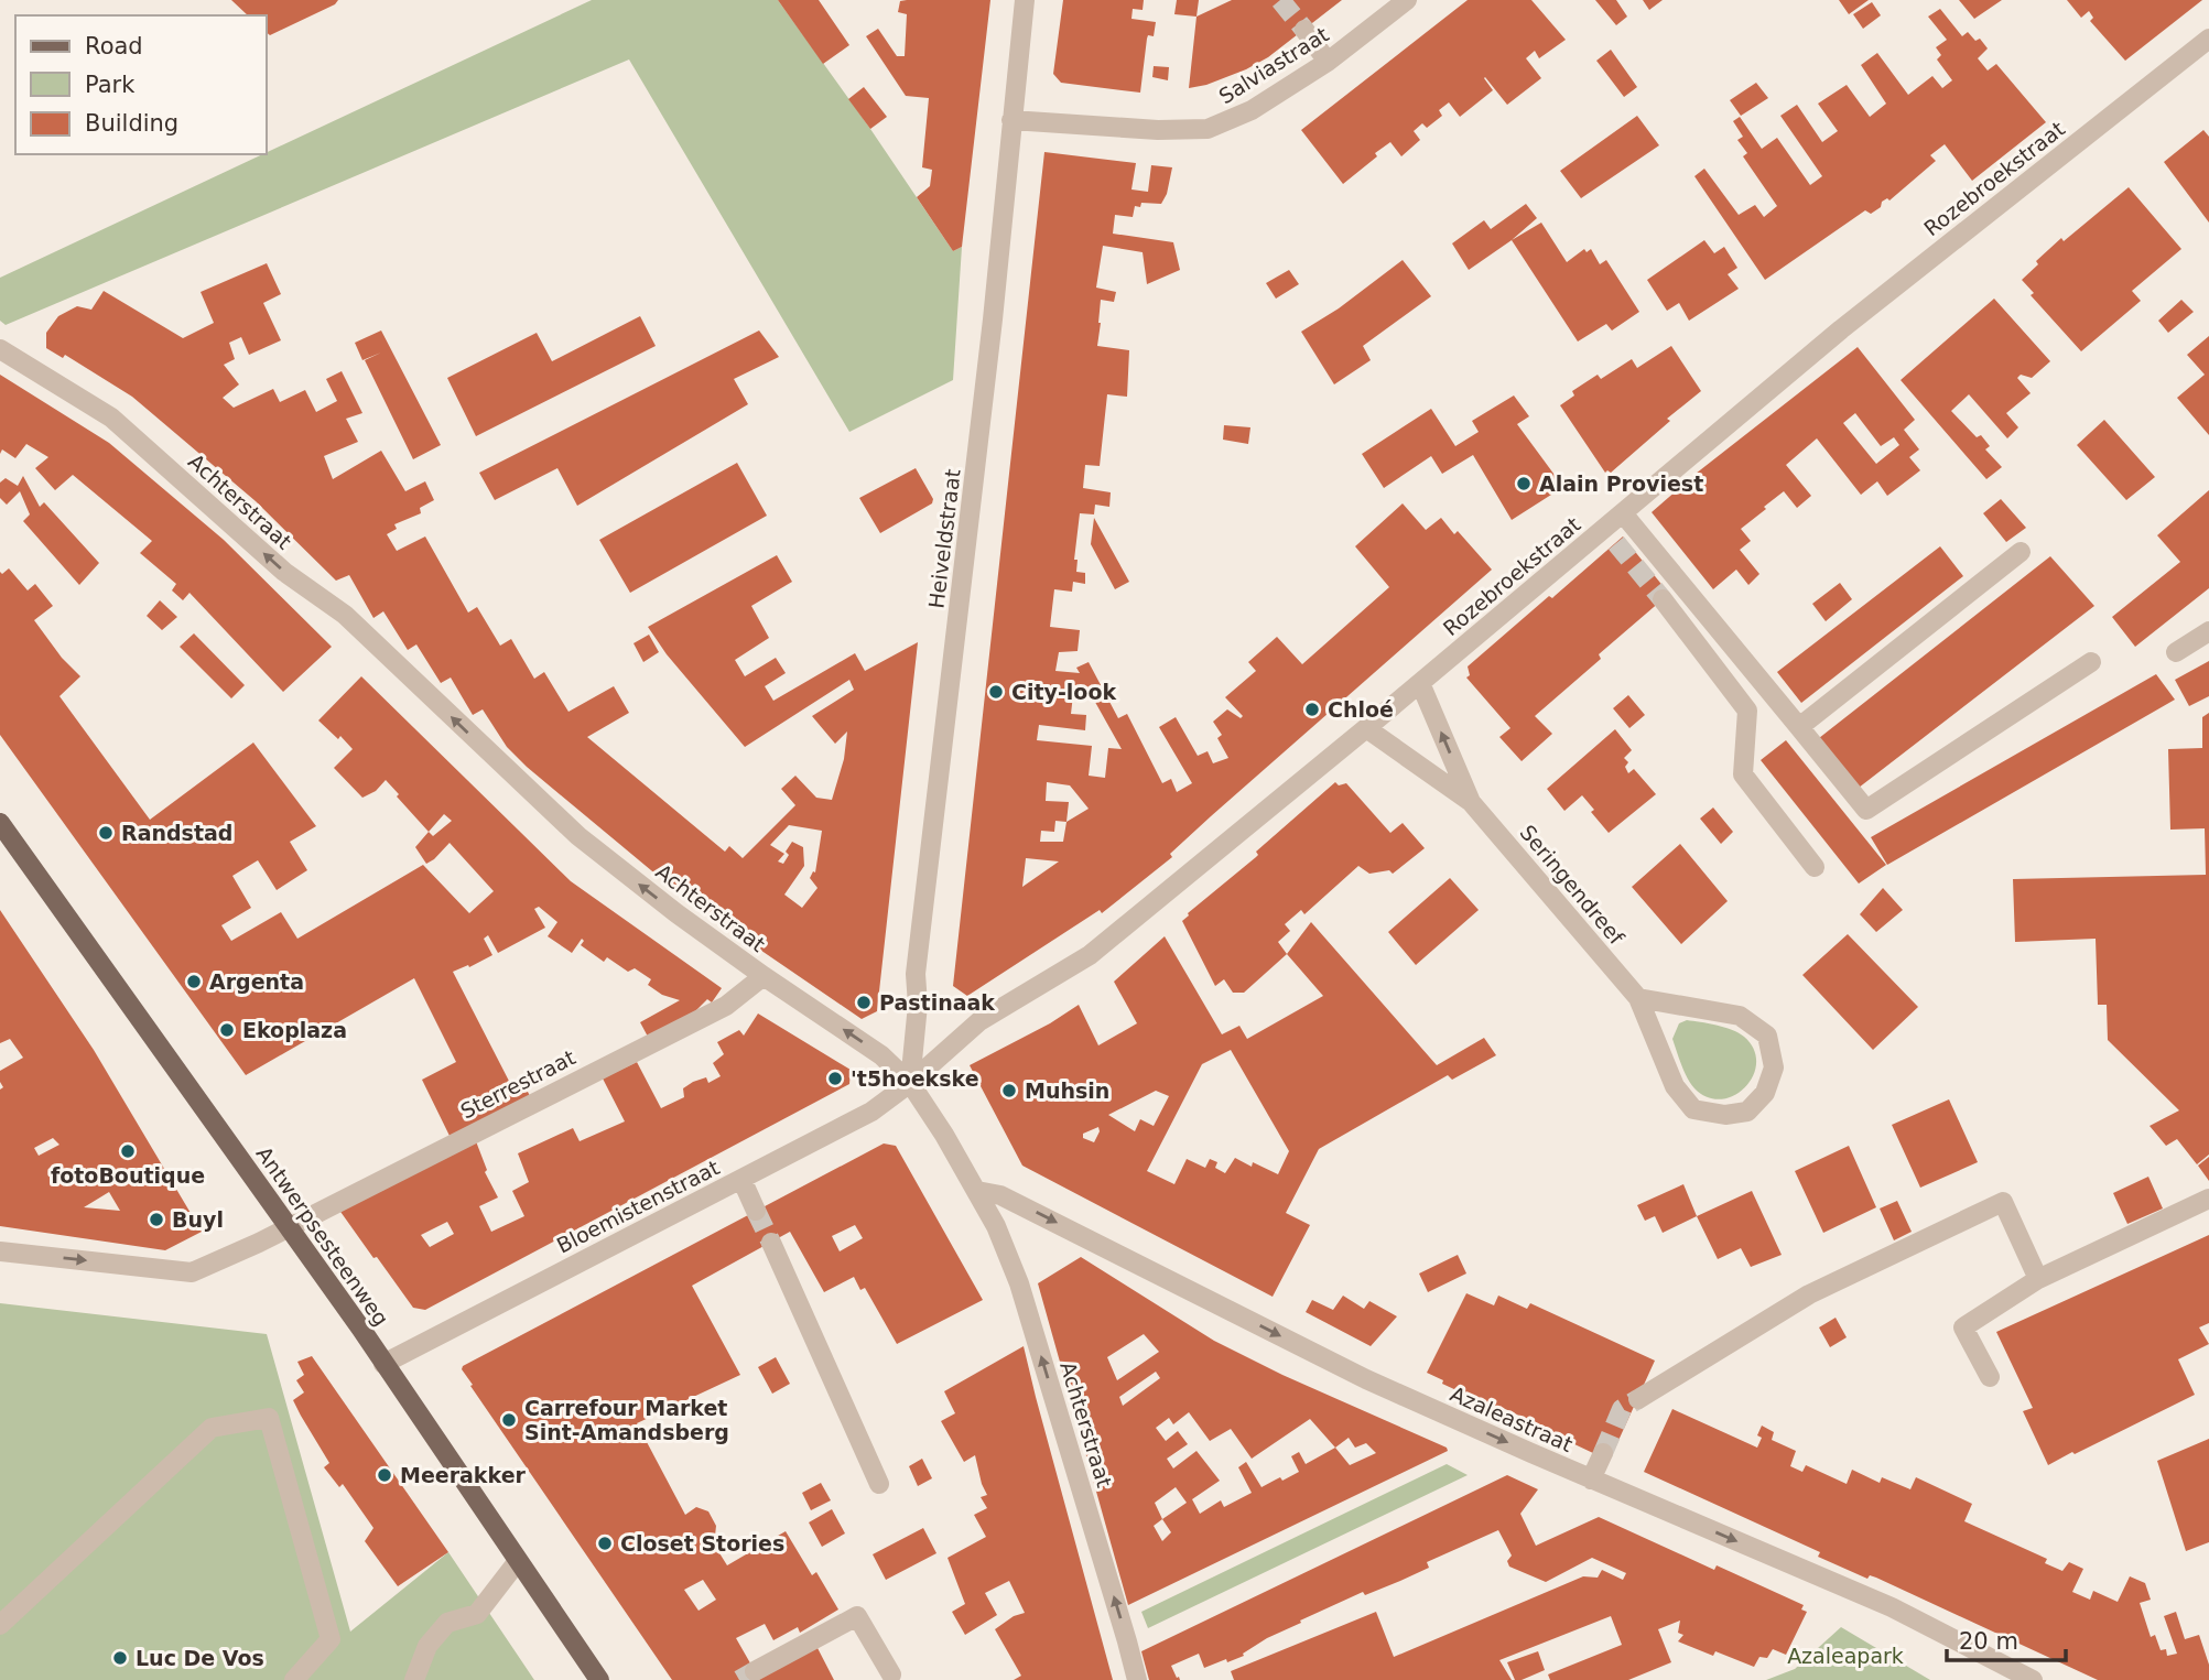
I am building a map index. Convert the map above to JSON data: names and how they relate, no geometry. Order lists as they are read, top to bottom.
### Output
{
  "streets": {
    "main road": ["Antwerpsesteenweg"],
    "street": [
      "Salviastraat",
      "Rozebroekstraat",
      "Achterstraat",
      "Heiveldstraat",
      "Seringendreef",
      "Sterrestraat",
      "Bloemistenstraat",
      "Azaleastraat"
    ]
  },
  "crossings": [
    ["Salviastraat", "Heiveldstraat"],
    ["Rozebroekstraat", "Achterstraat"],
    ["Rozebroekstraat", "Heiveldstraat"],
    ["Rozebroekstraat", "Seringendreef"],
    ["Rozebroekstraat", "Bloemistenstraat"],
    ["Achterstraat", "Heiveldstraat"],
    ["Achterstraat", "Sterrestraat"],
    ["Achterstraat", "Bloemistenstraat"],
    ["Achterstraat", "Azaleastraat"],
    ["Heiveldstraat", "Bloemistenstraat"],
    ["Sterrestraat", "Antwerpsesteenweg"],
    ["Bloemistenstraat", "Antwerpsesteenweg"]
  ],
  "one_way": ["Achterstraat", "Azaleastraat"],
  "parks": ["Azaleapark"],
  "places": [
    "Alain Proviest",
    "City-look",
    "Chloé",
    "Randstad",
    "Argenta",
    "Pastinaak",
    "Ekoplaza",
    "'t5hoekske",
    "Muhsin",
    "fotoBoutique",
    "Buyl",
    "Carrefour Market Sint-Amandsberg",
    "Meerakker",
    "Closet Stories",
    "Luc De Vos"
  ],
  "legend": ["Road", "Park", "Building"],
  "scale_bar": "20 m"
}
